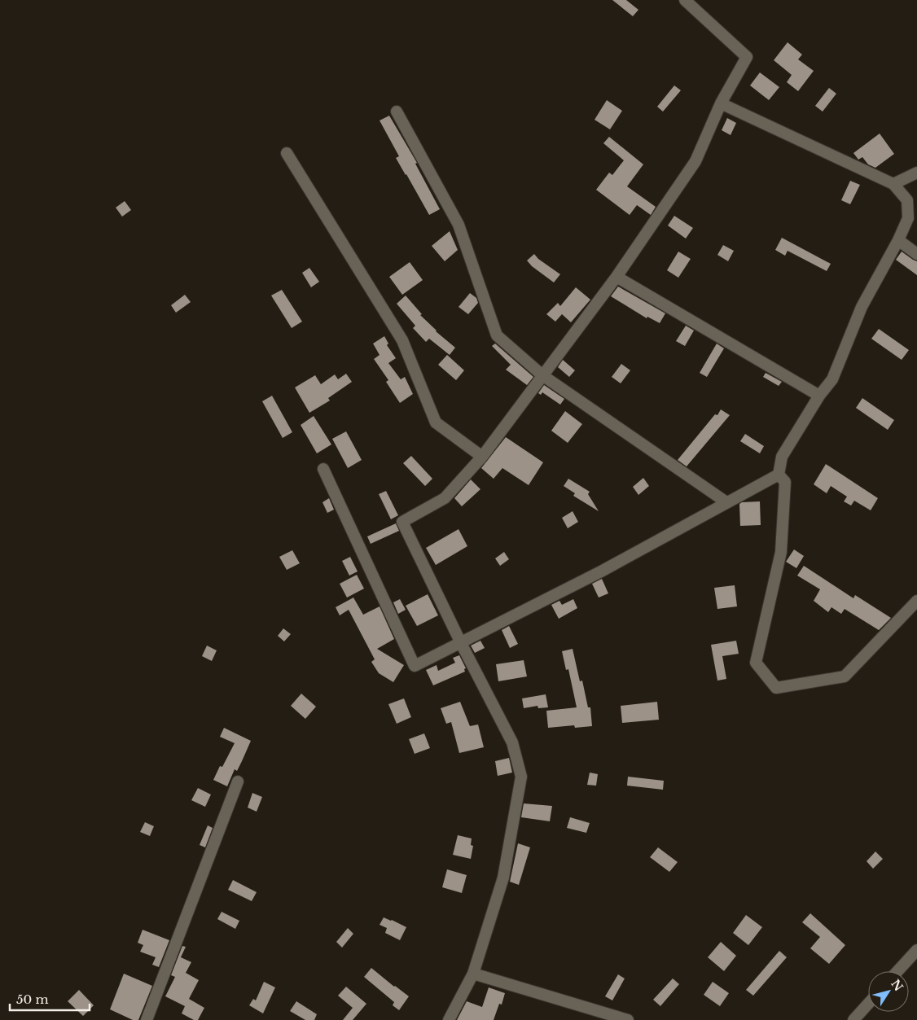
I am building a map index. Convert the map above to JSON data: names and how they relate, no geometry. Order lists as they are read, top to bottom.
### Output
{
  "scale_bar": "50 m",
  "north": "top right"
}
